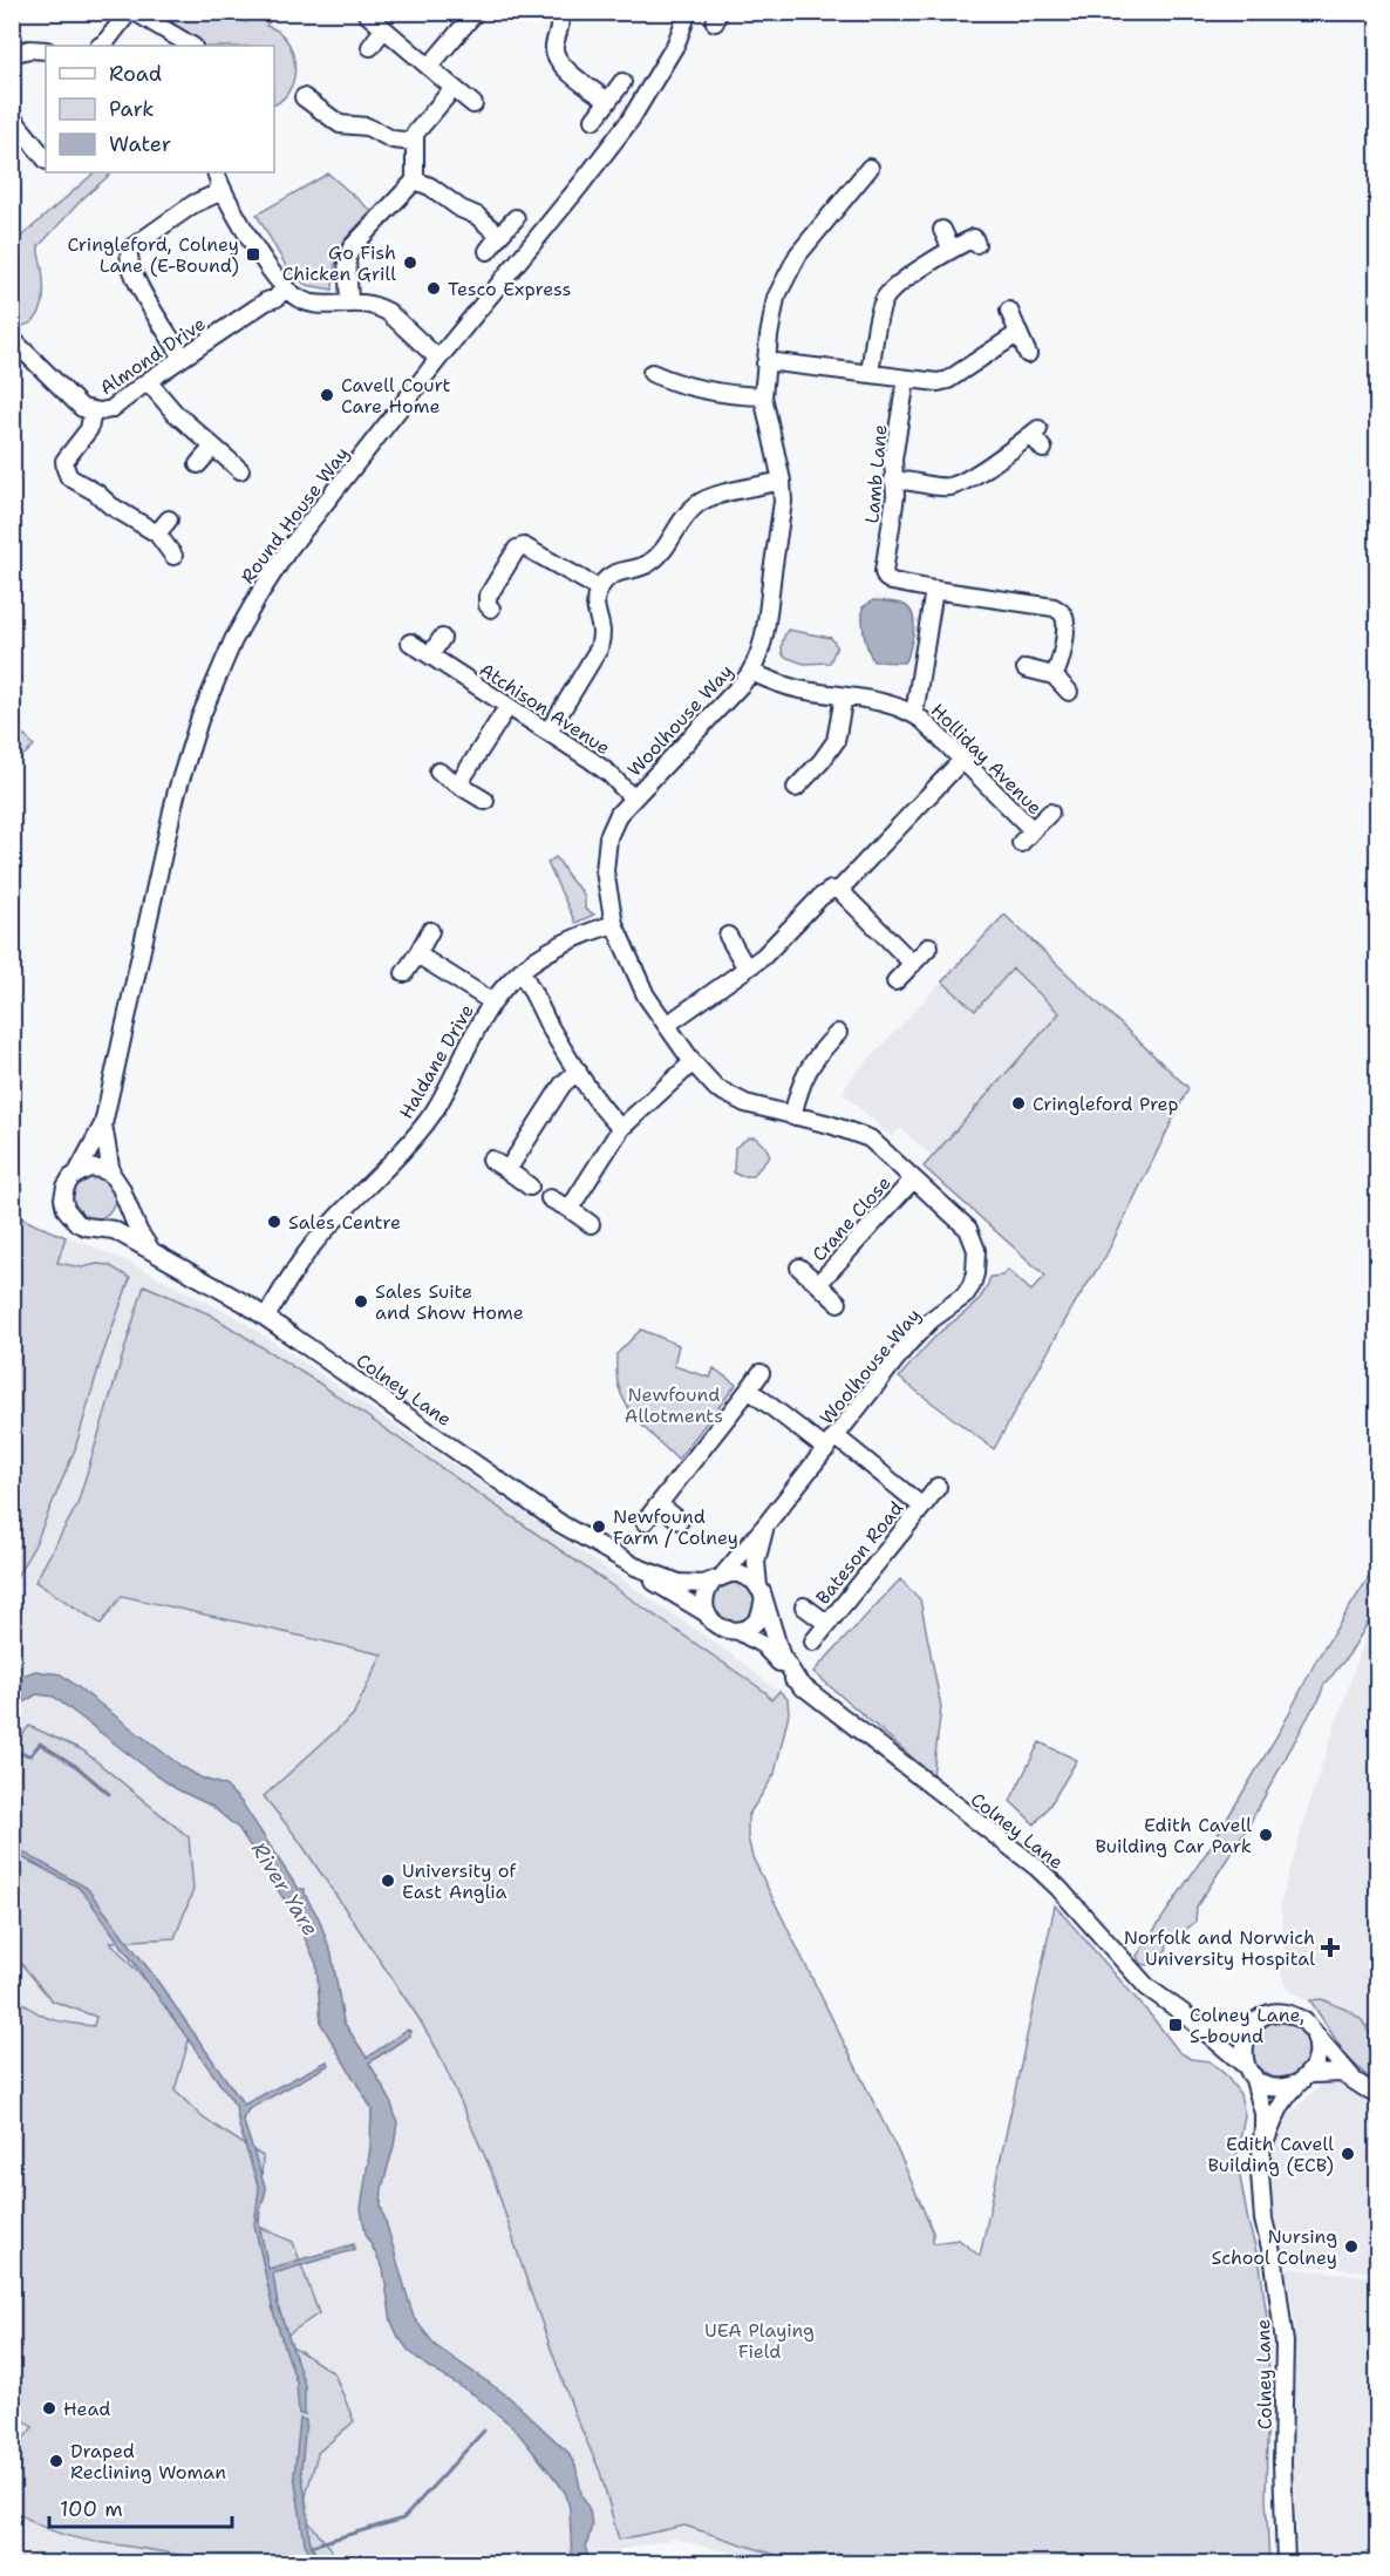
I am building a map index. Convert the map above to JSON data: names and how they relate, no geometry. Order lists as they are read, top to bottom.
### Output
{
  "streets": {
    "street": [
      "Almond Drive",
      "Lamb Lane",
      "Round House Way",
      "Atchison Avenue",
      "Woolhouse Way",
      "Holliday Avenue",
      "Haldane Drive",
      "Crane Close",
      "Colney Lane",
      "Bateson Road"
    ]
  },
  "crossings": [
    ["Round House Way", "Colney Lane"],
    ["Atchison Avenue", "Woolhouse Way"],
    ["Woolhouse Way", "Holliday Avenue"],
    ["Woolhouse Way", "Haldane Drive"],
    ["Woolhouse Way", "Crane Close"],
    ["Woolhouse Way", "Colney Lane"],
    ["Woolhouse Way", "Bateson Road"],
    ["Haldane Drive", "Colney Lane"]
  ],
  "water": ["River Yare"],
  "parks": ["Newfound Allotments", "UEA Playing Field"],
  "places": {
    "transit": ["Cringleford, Colney Lane (E-Bound)", "Colney Lane, S-bound"],
    "other": [
      "Go Fish Chicken Grill",
      "Tesco Express",
      "Cavell Court Care Home",
      "Cringleford Prep",
      "Sales Centre",
      "Sales Suite and Show Home",
      "Newfound Farm / Colney",
      "Edith Cavell Building Car Park",
      "University of East Anglia",
      "Edith Cavell Building (ECB)",
      "Nursing School Colney",
      "Head",
      "Draped Reclining Woman"
    ],
    "health": ["Norfolk and Norwich University Hospital"]
  },
  "legend": ["Road", "Park", "Water"],
  "scale_bar": "100 m"
}
